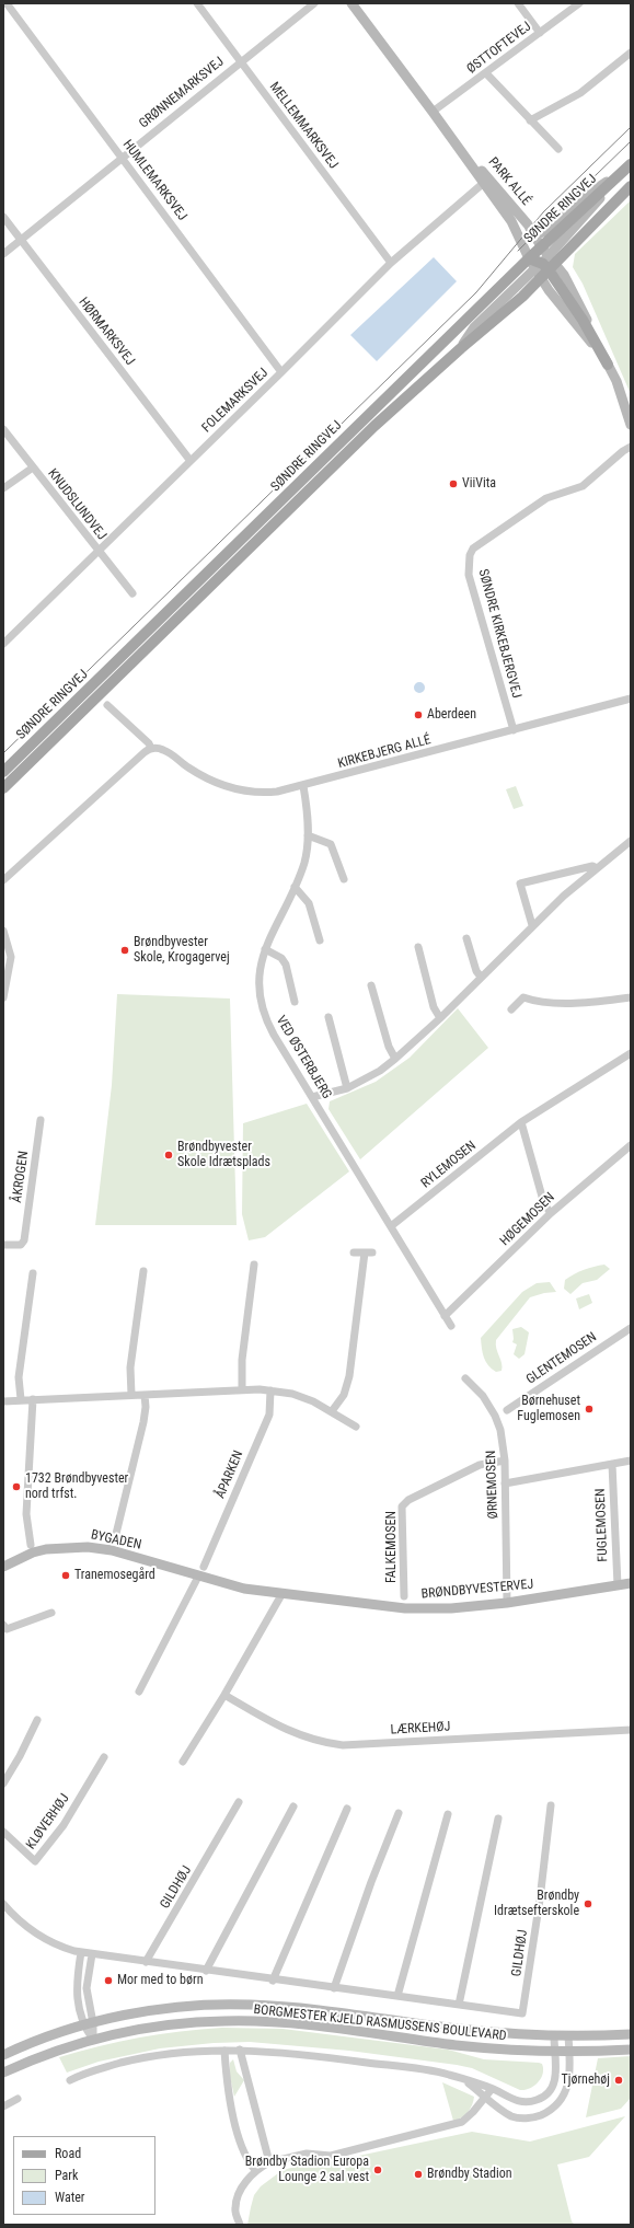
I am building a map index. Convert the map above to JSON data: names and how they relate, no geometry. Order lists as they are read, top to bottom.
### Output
{
  "streets": {
    "main road": ["SØNDRE RINGVEJ"],
    "street": [
      "ØSTTOFTEVEJ",
      "GRØNNEMARKSVEJ",
      "MELLEMMARKSVEJ",
      "HUMLEMARKSVEJ",
      "PARK ALLÉ",
      "HØRMARKSVEJ",
      "FOLEMARKSVEJ",
      "KNUDSLUNDVEJ",
      "SØNDRE KIRKEBJERGVEJ",
      "KIRKEBJERG ALLÉ",
      "VED ØSTERBJERG",
      "RYLEMOSEN",
      "ÅKROGEN",
      "HØGEMOSEN",
      "GLENTEMOSEN",
      "ÅPARKEN",
      "ØRNEMOSEN",
      "FUGLEMOSEN",
      "BYGADEN",
      "FALKEMOSEN",
      "BRØNDBYVESTERVEJ",
      "LÆRKEHØJ",
      "KLØVERHØJ",
      "GILDHØJ",
      "BORGMESTER KJELD RASMUSSENS BOULEVARD"
    ]
  },
  "crossings": [
    ["ØSTTOFTEVEJ", "PARK ALLÉ"],
    ["GRØNNEMARKSVEJ", "MELLEMMARKSVEJ"],
    ["GRØNNEMARKSVEJ", "HUMLEMARKSVEJ"],
    ["GRØNNEMARKSVEJ", "HØRMARKSVEJ"],
    ["MELLEMMARKSVEJ", "FOLEMARKSVEJ"],
    ["HUMLEMARKSVEJ", "FOLEMARKSVEJ"],
    ["PARK ALLÉ", "SØNDRE RINGVEJ"],
    ["PARK ALLÉ", "FOLEMARKSVEJ"],
    ["HØRMARKSVEJ", "FOLEMARKSVEJ"],
    ["FOLEMARKSVEJ", "KNUDSLUNDVEJ"],
    ["SØNDRE KIRKEBJERGVEJ", "KIRKEBJERG ALLÉ"],
    ["KIRKEBJERG ALLÉ", "VED ØSTERBJERG"],
    ["VED ØSTERBJERG", "RYLEMOSEN"],
    ["ØRNEMOSEN", "FALKEMOSEN"],
    ["ØRNEMOSEN", "BRØNDBYVESTERVEJ"],
    ["FUGLEMOSEN", "BRØNDBYVESTERVEJ"],
    ["BYGADEN", "BRØNDBYVESTERVEJ"]
  ],
  "places": [
    "ViiVita",
    "Aberdeen",
    "Brøndbyvester Skole, Krogagervej",
    "Brøndbyvester Skole Idrætsplads",
    "Børnehuset Fuglemosen",
    "1732 Brøndbyvester nord trfst.",
    "Tranemosegård",
    "Brøndby Idrætsefterskole",
    "Mor med to børn",
    "Tjørnehøj",
    "Brøndby Stadion Europa Lounge 2 sal vest",
    "Brøndby Stadion"
  ],
  "legend": ["Road", "Park", "Water"]
}
